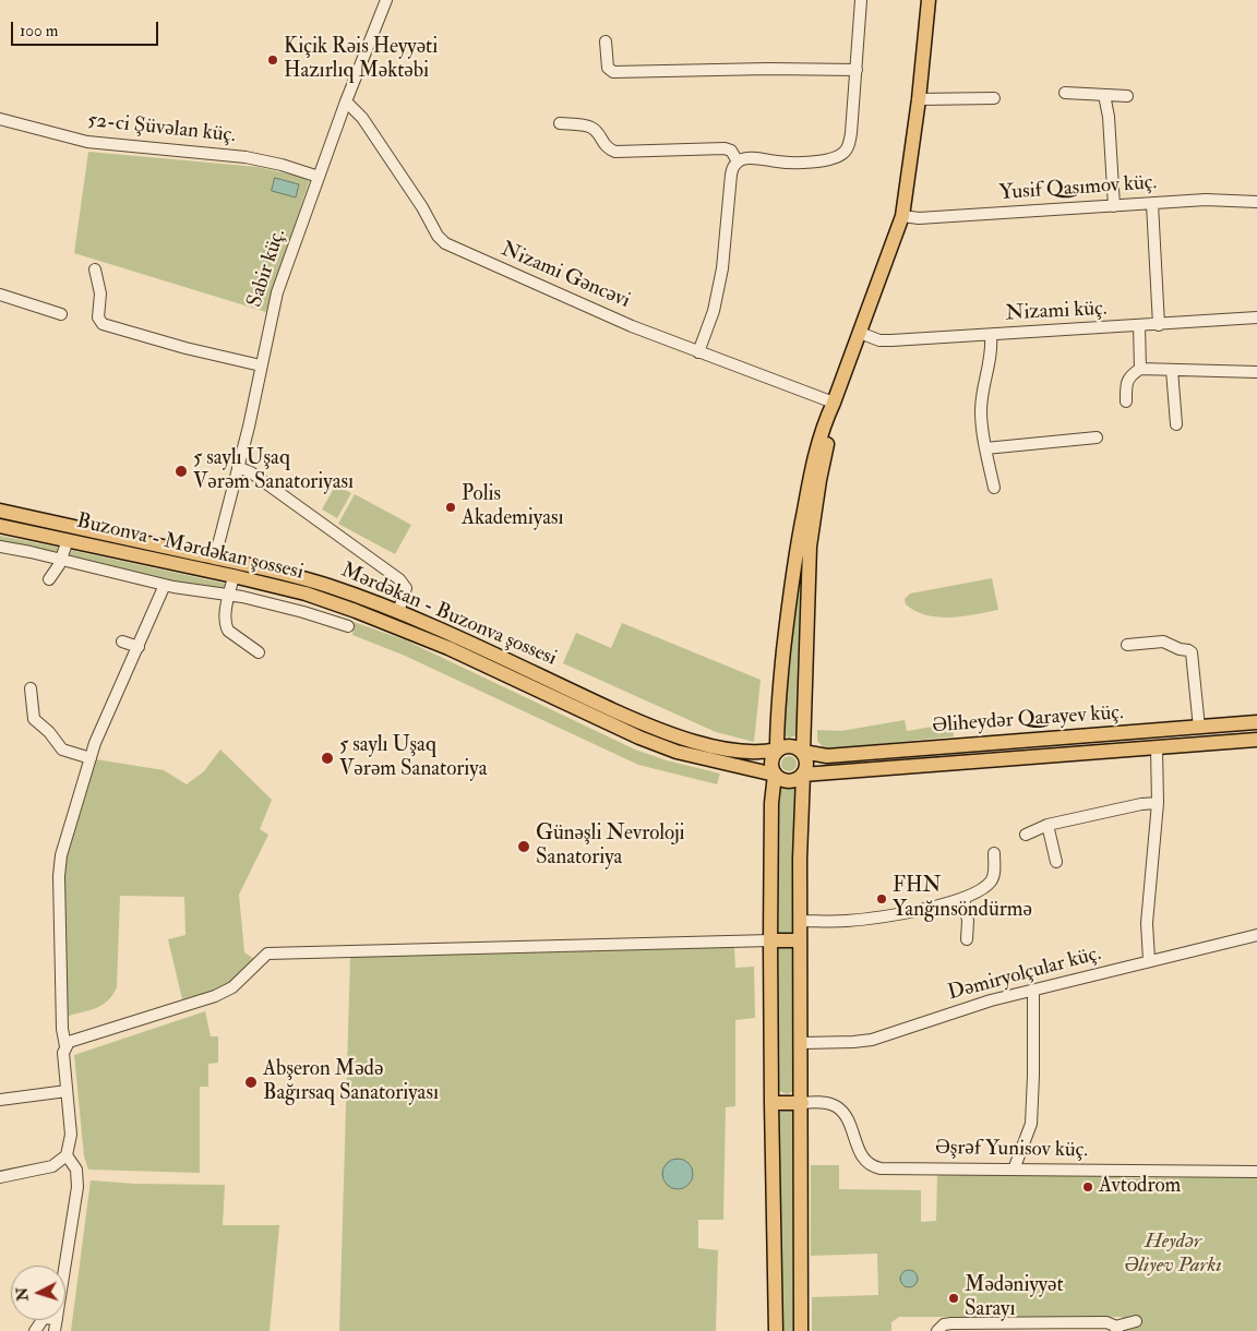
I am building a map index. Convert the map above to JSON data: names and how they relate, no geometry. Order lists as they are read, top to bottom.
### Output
{
  "streets": {
    "main road": ["Buzonva - Mərdəkan şossesi", "Mərdəkan - Buzonva şossesi", "Əliheydər Qarayev küç."],
    "street": [
      "52-ci Şüvəlan küç.",
      "Yusif Qasımov küç.",
      "Sabir küç.",
      "Nizami Gəncəvi",
      "Nizami küç.",
      "Dəmiryolçular küç.",
      "Əşrəf Yunisov küç."
    ]
  },
  "crossings": [
    ["52-ci Şüvəlan küç.", "Sabir küç."],
    ["Sabir küç.", "Nizami Gəncəvi"],
    ["Sabir küç.", "Mərdəkan - Buzonva şossesi"],
    ["Buzonva - Mərdəkan şossesi", "Mərdəkan - Buzonva şossesi"],
    ["Buzonva - Mərdəkan şossesi", "Əliheydər Qarayev küç."],
    ["Mərdəkan - Buzonva şossesi", "Əliheydər Qarayev küç."]
  ],
  "parks": ["Heydər Əliyev Parkı"],
  "places": [
    "Kiçik Rəis Heyyəti Hazırlıq Məktəbi",
    "5 saylı Uşaq Vərəm Sanatoriyası",
    "Polis Akademiyası",
    "5 saylı Uşaq Vərəm Sanatoriya",
    "Günəşli Nevroloji Sanatoriya",
    "FHN Yanğınsöndürmə",
    "Abşeron Mədə Bağırsaq Sanatoriyası",
    "Avtodrom",
    "Mədəniyyət Sarayı"
  ],
  "scale_bar": "100 m",
  "north": "left"
}
